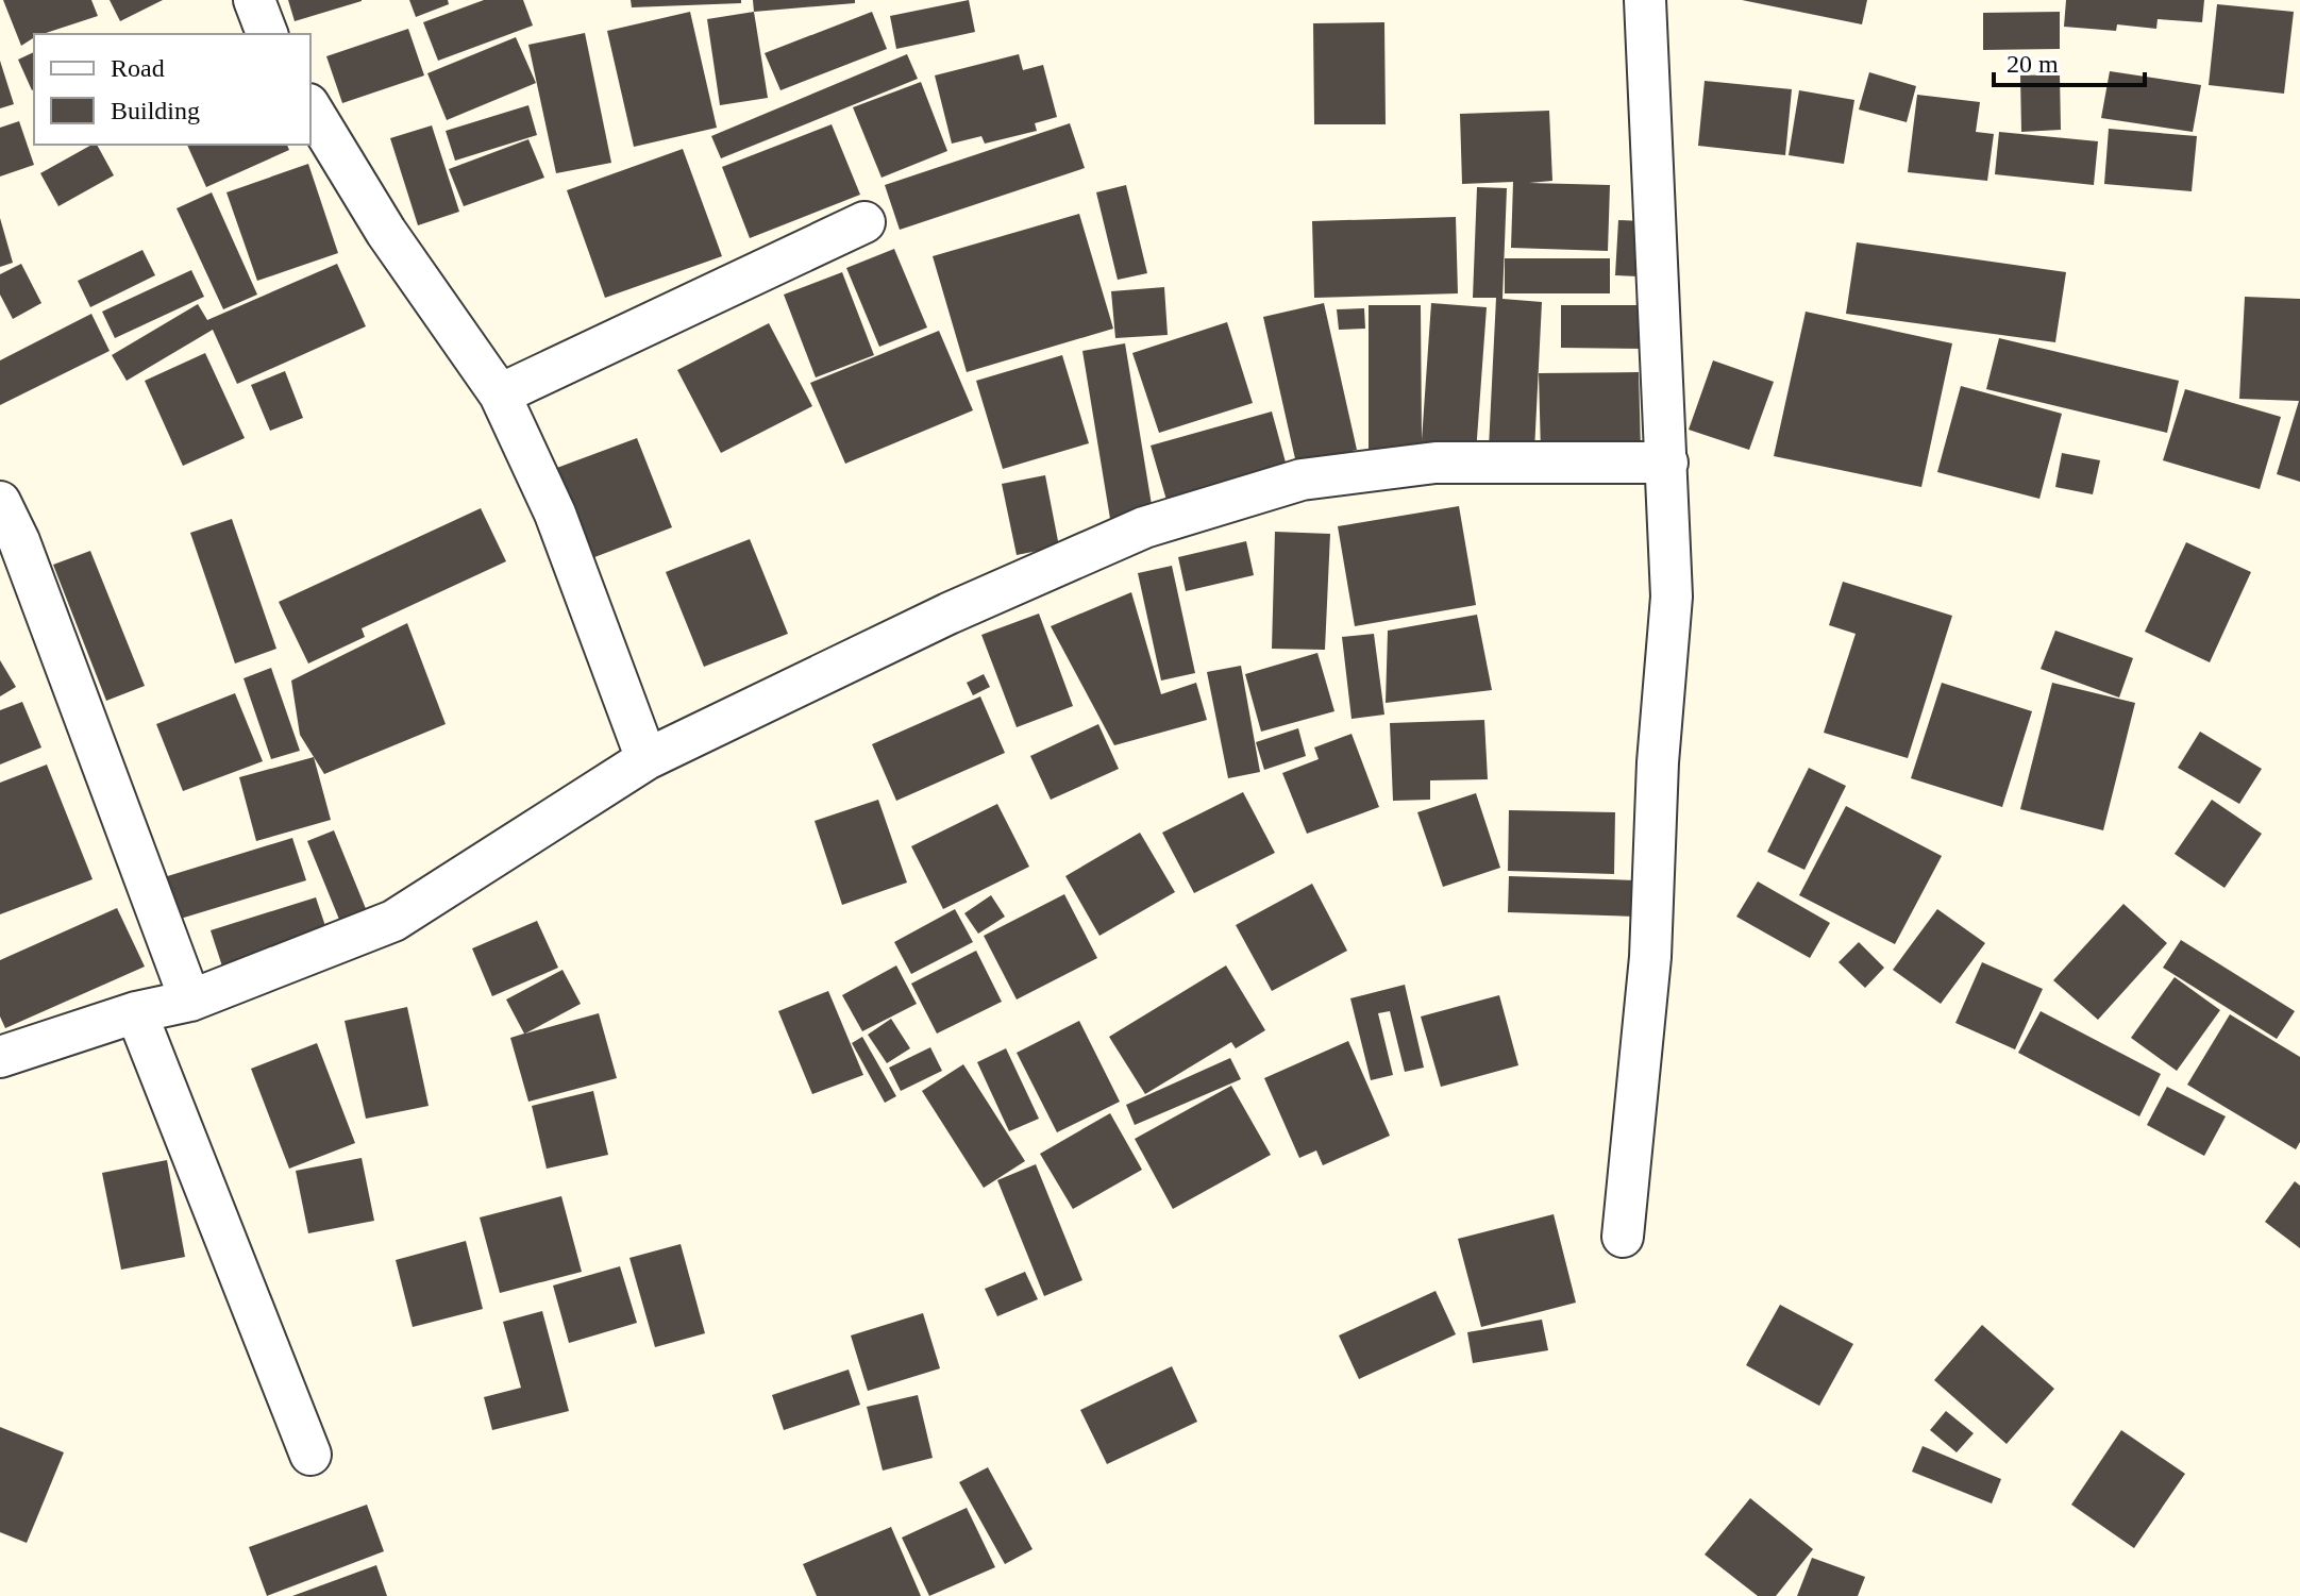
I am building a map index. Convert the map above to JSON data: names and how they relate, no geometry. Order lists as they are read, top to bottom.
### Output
{
  "legend": ["Road", "Building"],
  "scale_bar": "20 m"
}
